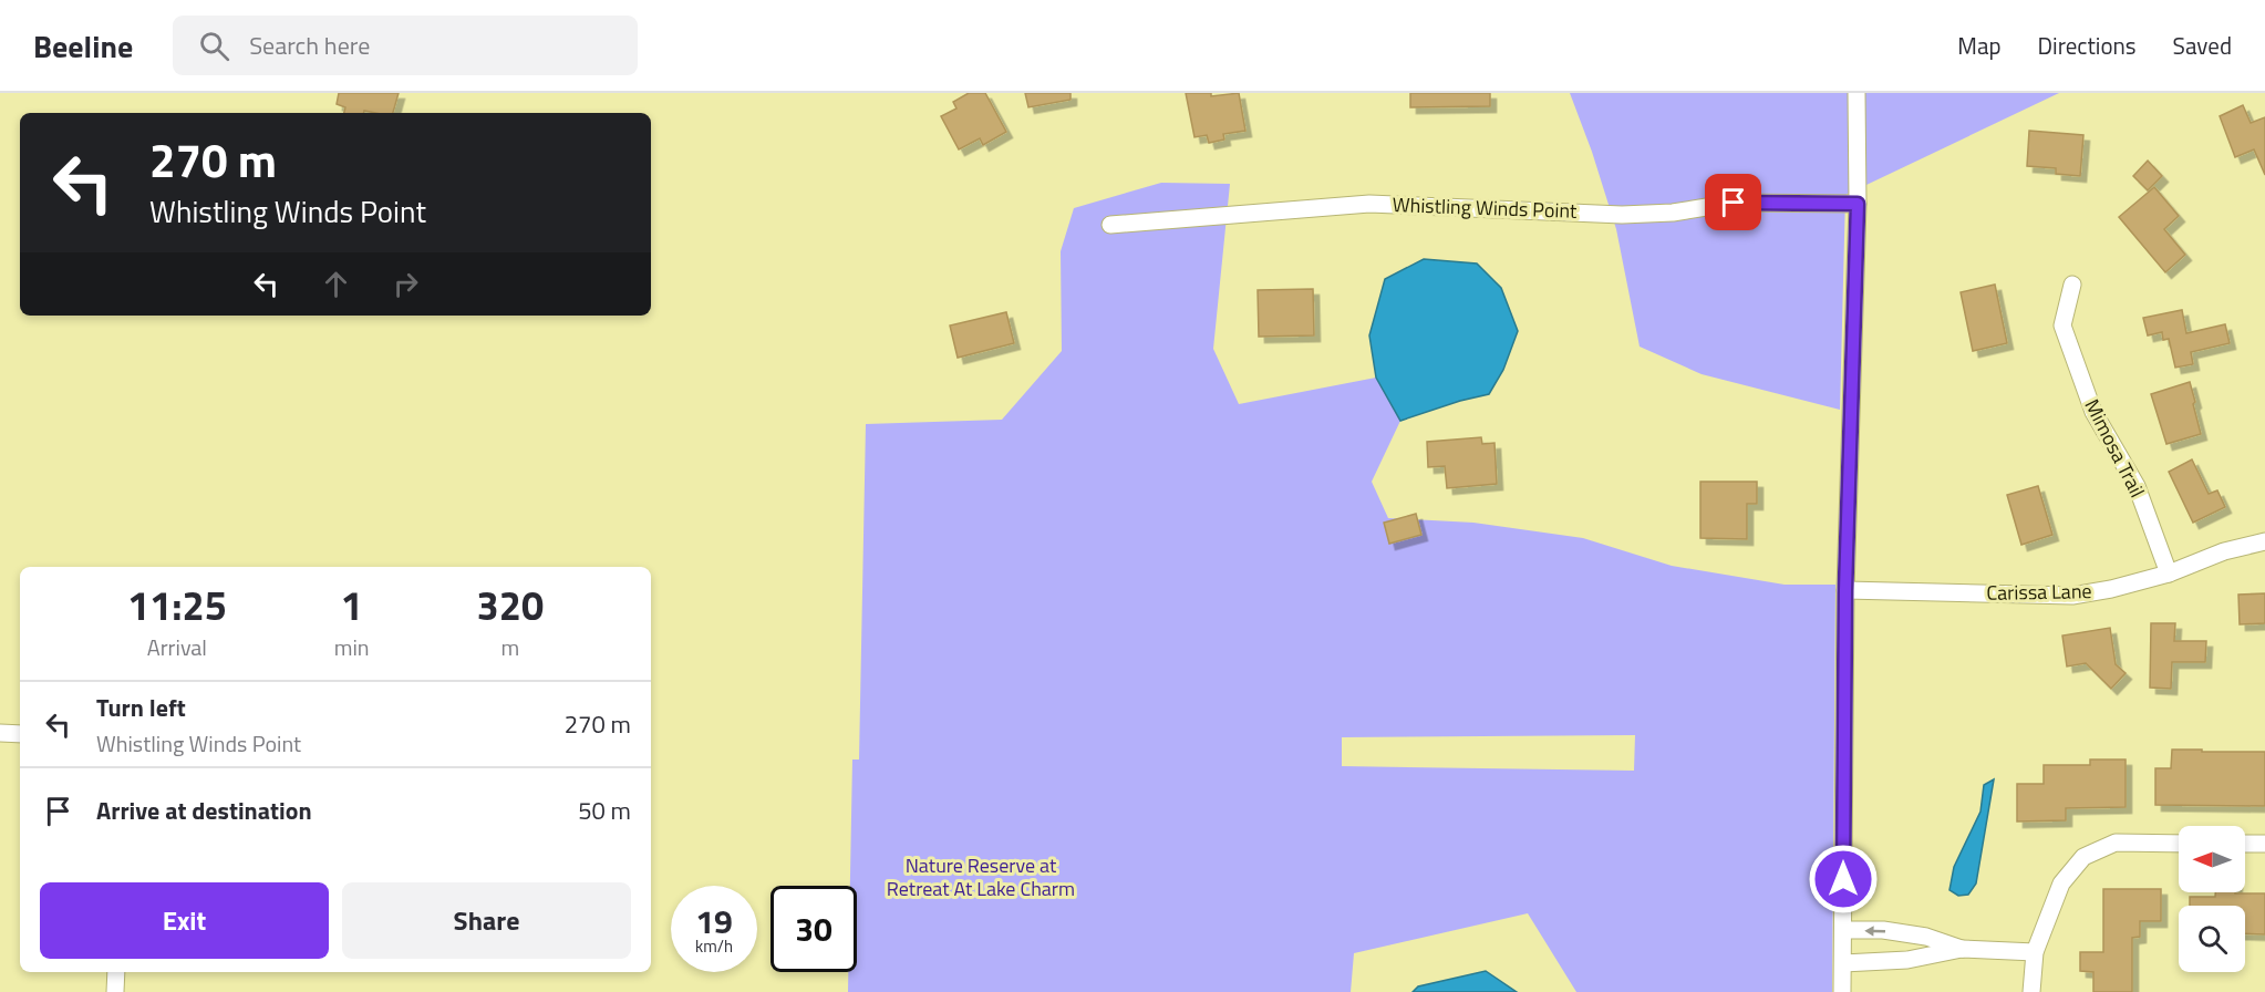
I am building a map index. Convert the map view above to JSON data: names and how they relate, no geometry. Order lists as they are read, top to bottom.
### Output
{
  "streets": {
    "street": ["Whistling Winds Point", "Mimosa Trail", "Carissa Lane"]
  },
  "crossings": [
    ["Mimosa Trail", "Carissa Lane"]
  ],
  "parks": ["Nature Reserve at Retreat At Lake Charm"],
  "north": "left",
  "page": {
    "header": "Beeline",
    "search": "Search here",
    "nav": ["Map", "Directions", "Saved"],
    "turn": ["270 m", "Whistling Winds Point"],
    "eta": [
      "11:25",
      "Arrival",
      "1",
      "min",
      "320",
      "m"
    ],
    "list": [
      {
        "name": "Turn left",
        "note": "Whistling Winds Point",
        "value": "270 m"
      },
      {
        "name": "Arrive at destination",
        "value": "50 m"
      }
    ],
    "buttons": ["Exit", "Share"],
    "speed": "19 km/h",
    "limit": "30"
  }
}
